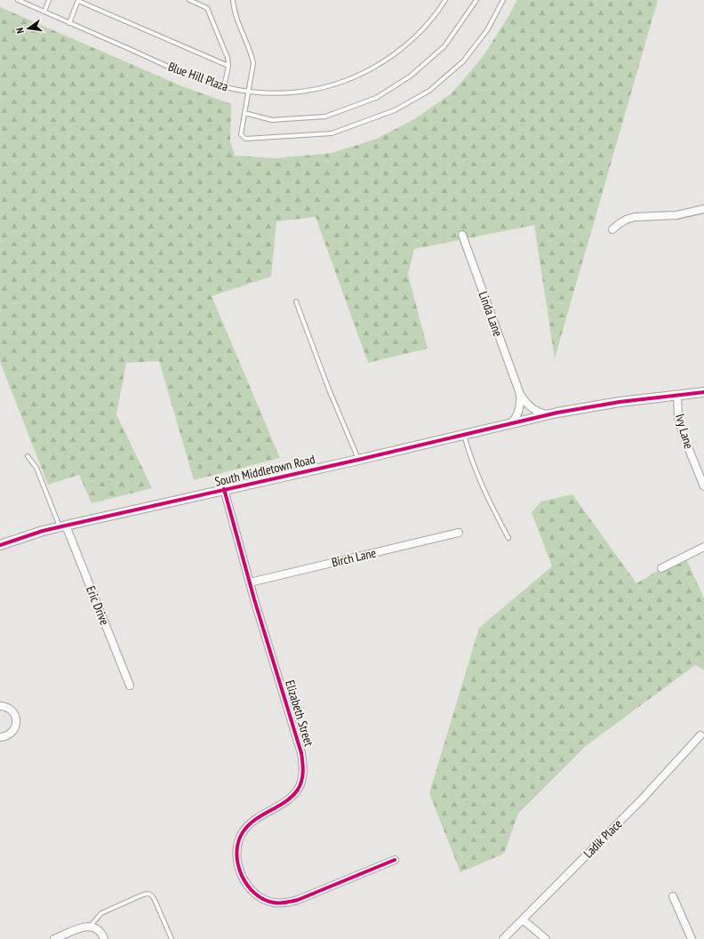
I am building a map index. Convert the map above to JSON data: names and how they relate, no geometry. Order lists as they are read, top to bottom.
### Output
{
  "streets": {
    "street": [
      "Linda Lane",
      "Ivy Lane",
      "South Middletown Road",
      "Birch Lane",
      "Eric Drive",
      "Elizabeth Street",
      "Ladik Place"
    ],
    "lane": ["Blue Hill Plaza"]
  },
  "crossings": [
    ["Linda Lane", "South Middletown Road"],
    ["Ivy Lane", "South Middletown Road"],
    ["South Middletown Road", "Eric Drive"],
    ["South Middletown Road", "Elizabeth Street"],
    ["Birch Lane", "Elizabeth Street"]
  ],
  "north": "left"
}
